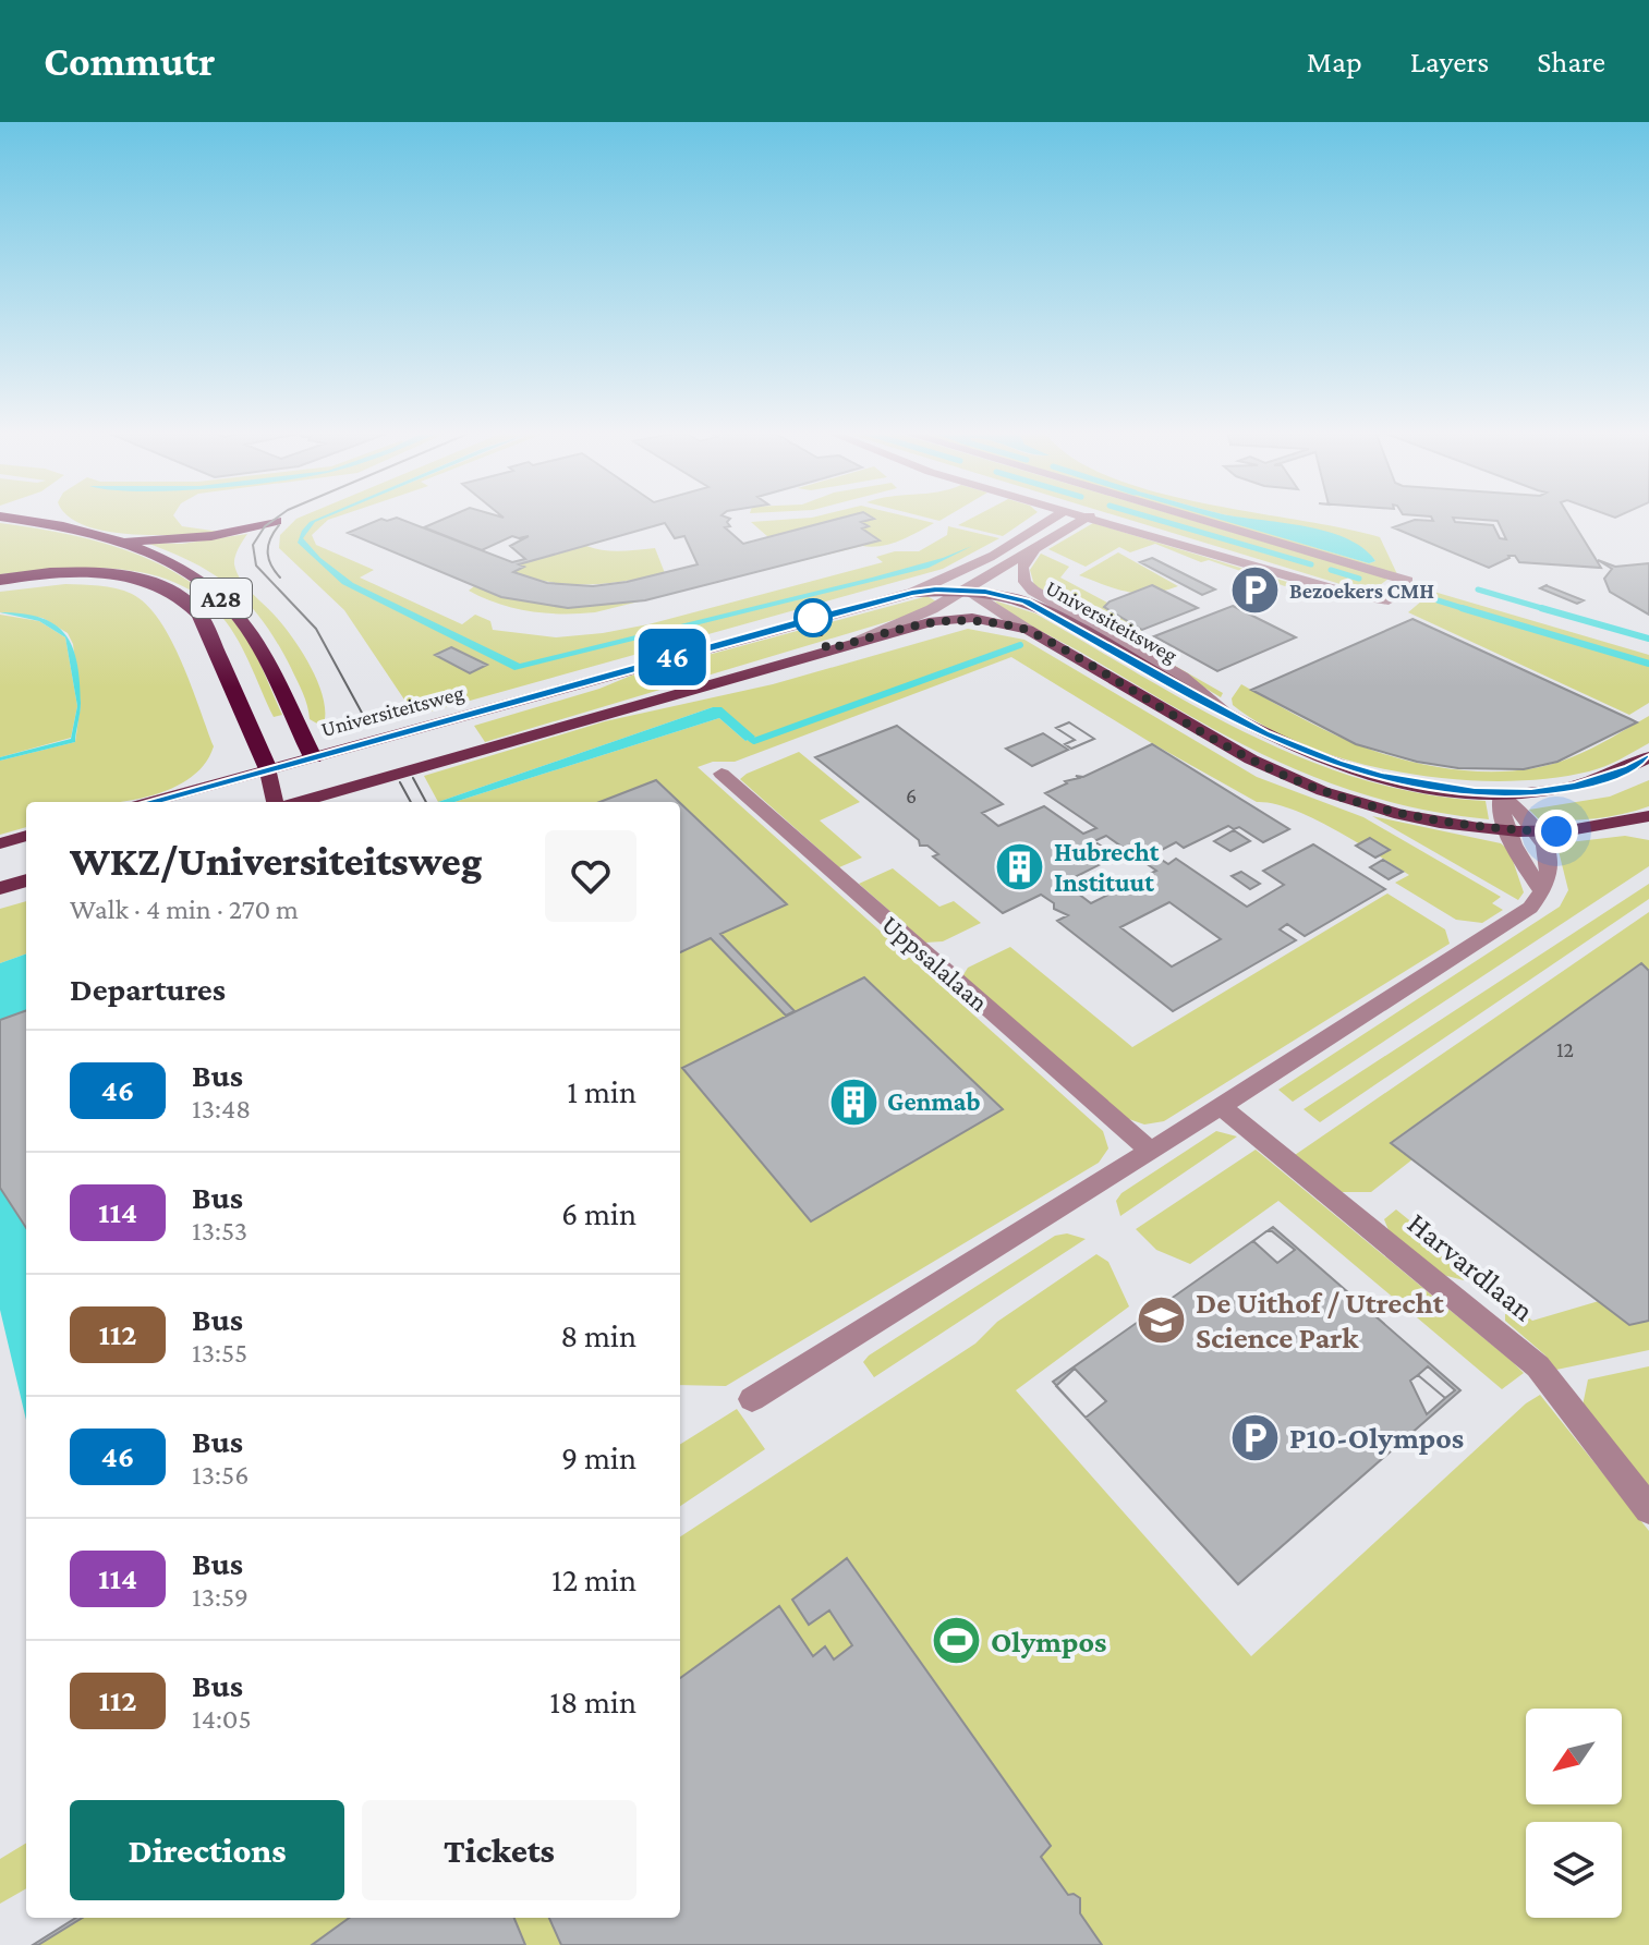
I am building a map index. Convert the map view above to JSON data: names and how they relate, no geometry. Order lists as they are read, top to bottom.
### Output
{
  "streets": {
    "highway": ["A28"],
    "main road": ["Universiteitsweg"],
    "street": ["Uppsalalaan", "Harvardlaan"]
  },
  "crossings": [
    ["A28", "Universiteitsweg"]
  ],
  "places": {
    "parking": ["Bezoekers CMH", "P10-Olympos"],
    "building": ["Hubrecht Instituut", "Genmab"],
    "school or university": ["De Uithof / Utrecht Science Park"],
    "sports": ["Olympos"]
  },
  "lines": ["bus line 46"],
  "house_numbers": ["6", "12"],
  "north": "bottom left",
  "page": {
    "header": "Commutr",
    "nav": ["Map", "Layers", "Share"],
    "on_map": "46",
    "heading": [
      ["WKZ/Universiteitsweg", "Walk · 4 min · 270 m"],
      "Departures"
    ],
    "list": [
      {
        "mark": "46",
        "name": "Bus",
        "note": "13:48",
        "value": "1 min"
      },
      {
        "mark": "114",
        "name": "Bus",
        "note": "13:53",
        "value": "6 min"
      },
      {
        "mark": "112",
        "name": "Bus",
        "note": "13:55",
        "value": "8 min"
      },
      {
        "mark": "46",
        "name": "Bus",
        "note": "13:56",
        "value": "9 min"
      },
      {
        "mark": "114",
        "name": "Bus",
        "note": "13:59",
        "value": "12 min"
      },
      {
        "mark": "112",
        "name": "Bus",
        "note": "14:05",
        "value": "18 min"
      }
    ],
    "buttons": ["Directions", "Tickets"]
  }
}
